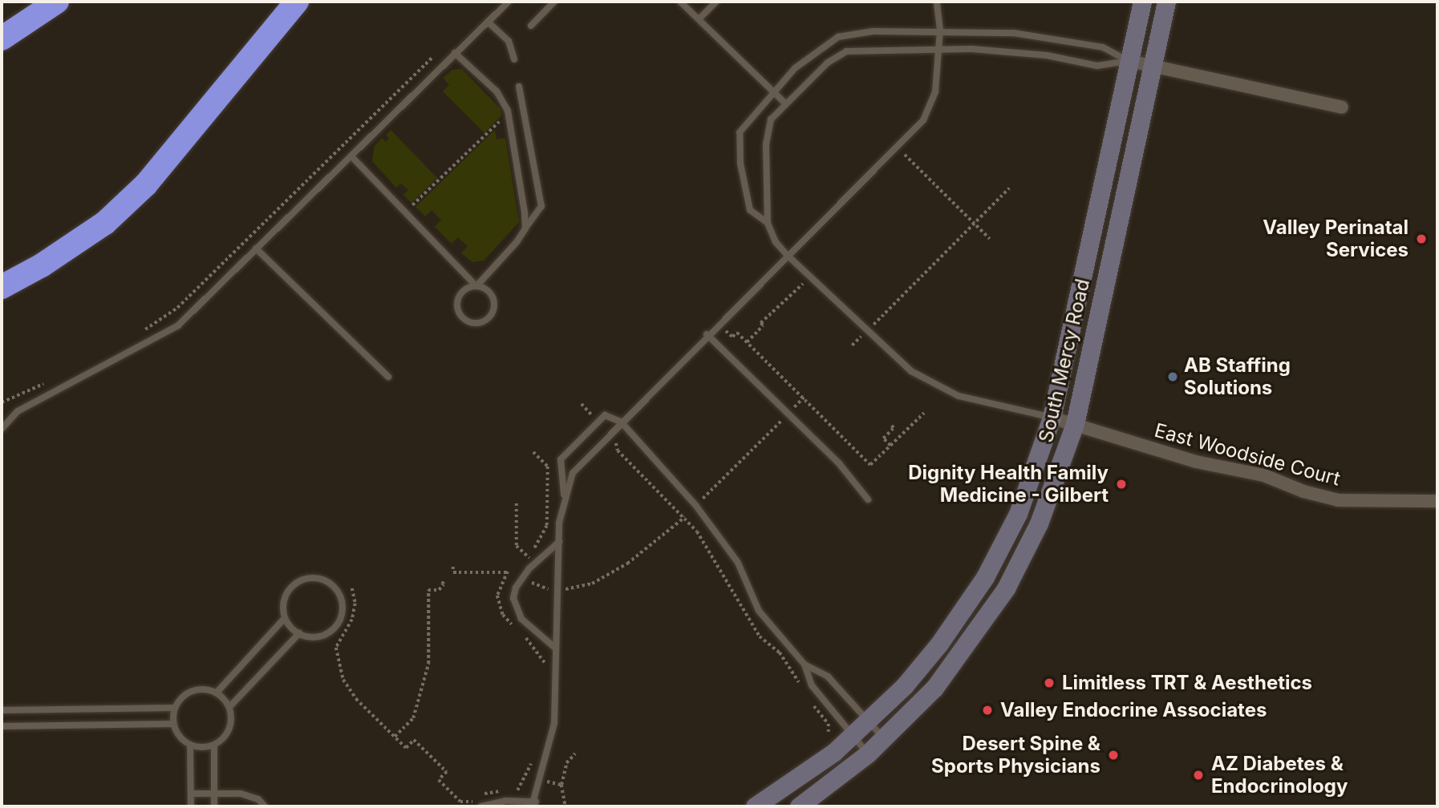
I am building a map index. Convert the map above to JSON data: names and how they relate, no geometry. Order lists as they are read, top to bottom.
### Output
{
  "streets": {
    "main road": ["South Mercy Road"],
    "street": ["East Woodside Court"]
  },
  "crossings": [
    ["South Mercy Road", "East Woodside Court"]
  ],
  "places": [
    "Valley Perinatal Services",
    "AB Staffing Solutions",
    "Dignity Health Family Medicine - Gilbert",
    "Limitless TRT & Aesthetics",
    "Valley Endocrine Associates",
    "Desert Spine & Sports Physicians",
    "AZ Diabetes & Endocrinology"
  ]
}
